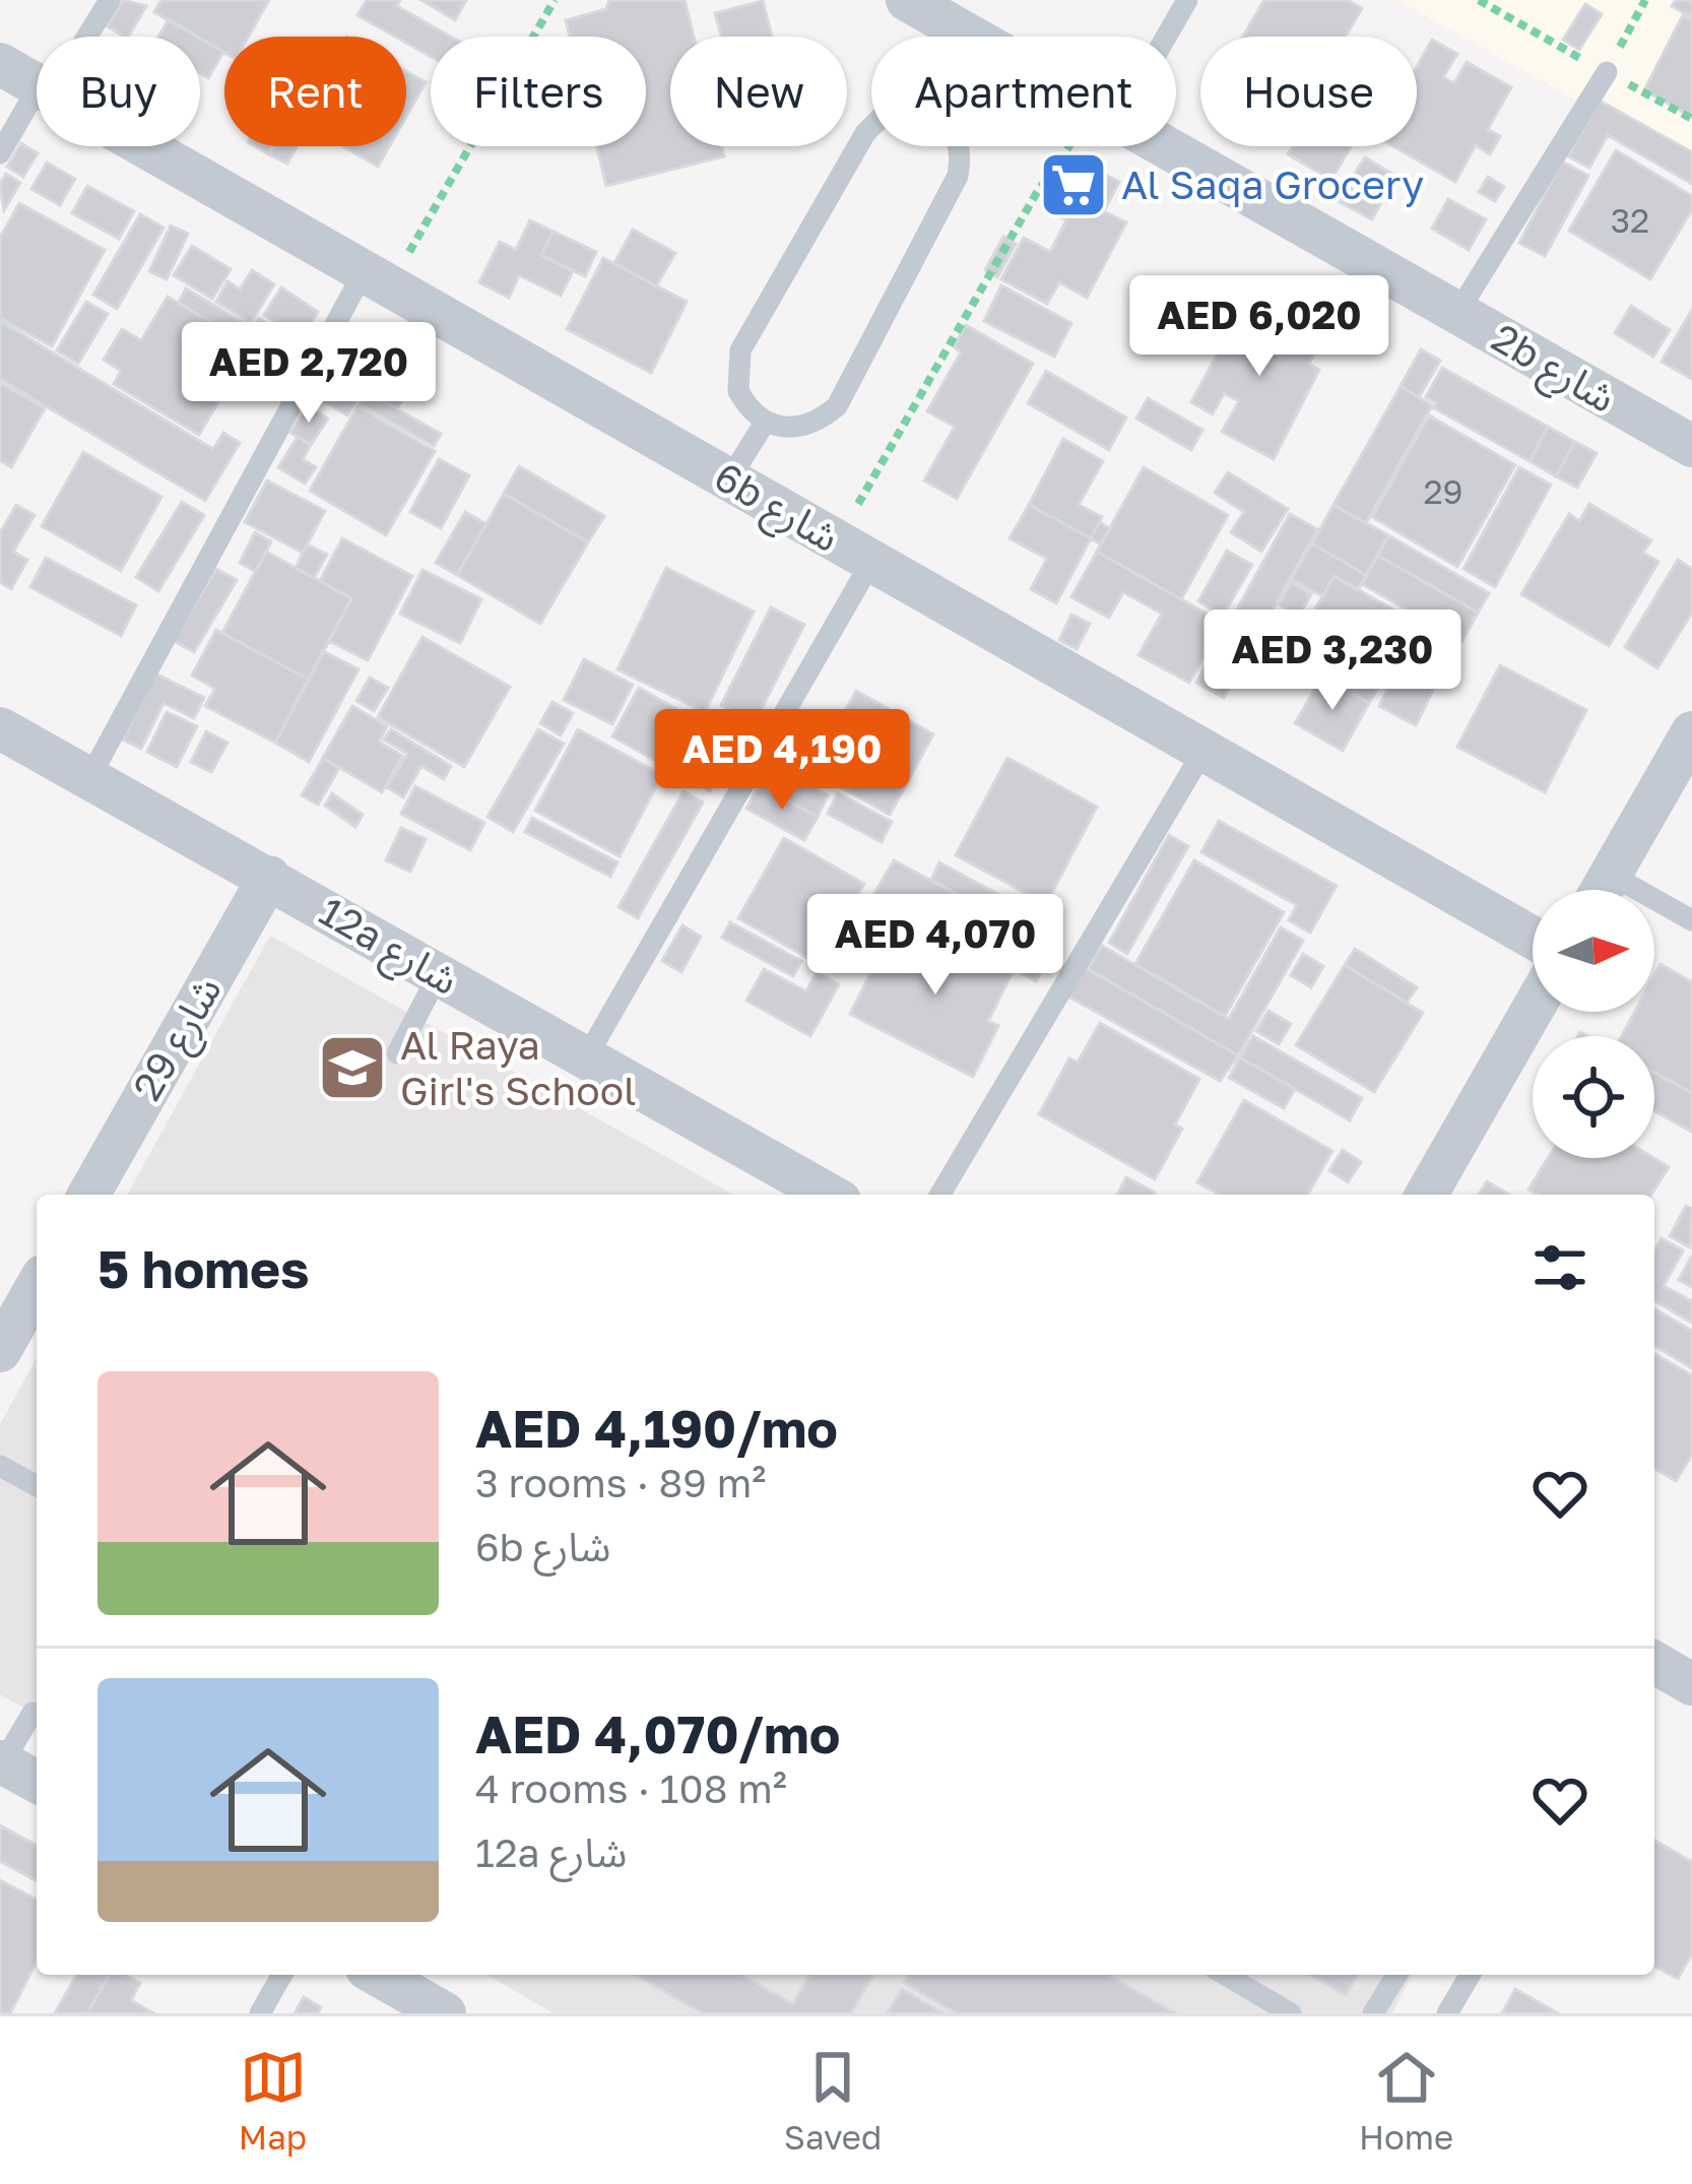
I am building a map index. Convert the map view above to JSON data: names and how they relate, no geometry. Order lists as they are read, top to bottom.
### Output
{
  "streets": {
    "street": [
      "2b شارع",
      "6b شارع",
      "12a شارع",
      "شارع 29"
    ]
  },
  "crossings": [
    ["12a شارع", "شارع 29"]
  ],
  "places": {
    "supermarket": ["Al Saqa Grocery"],
    "school or university": ["Al Raya Girl's School"]
  },
  "house_numbers": ["32", "29"],
  "north": "right",
  "page": {
    "chip": [
      "Buy",
      "Rent",
      "Filters",
      "New",
      "Apartment",
      "House"
    ],
    "price": [
      "AED 6,020",
      "AED 2,720",
      "AED 3,230",
      "AED 4,190",
      "AED 4,070"
    ],
    "heading": "5 homes",
    "list": [
      {
        "name": "AED 4,190/mo",
        "note": "3 rooms · 89 m² · 6b شارع"
      },
      {
        "name": "AED 4,070/mo",
        "note": "4 rooms · 108 m² · 12a شارع"
      }
    ],
    "tabs": ["Map", "Saved", "Home"]
  }
}
